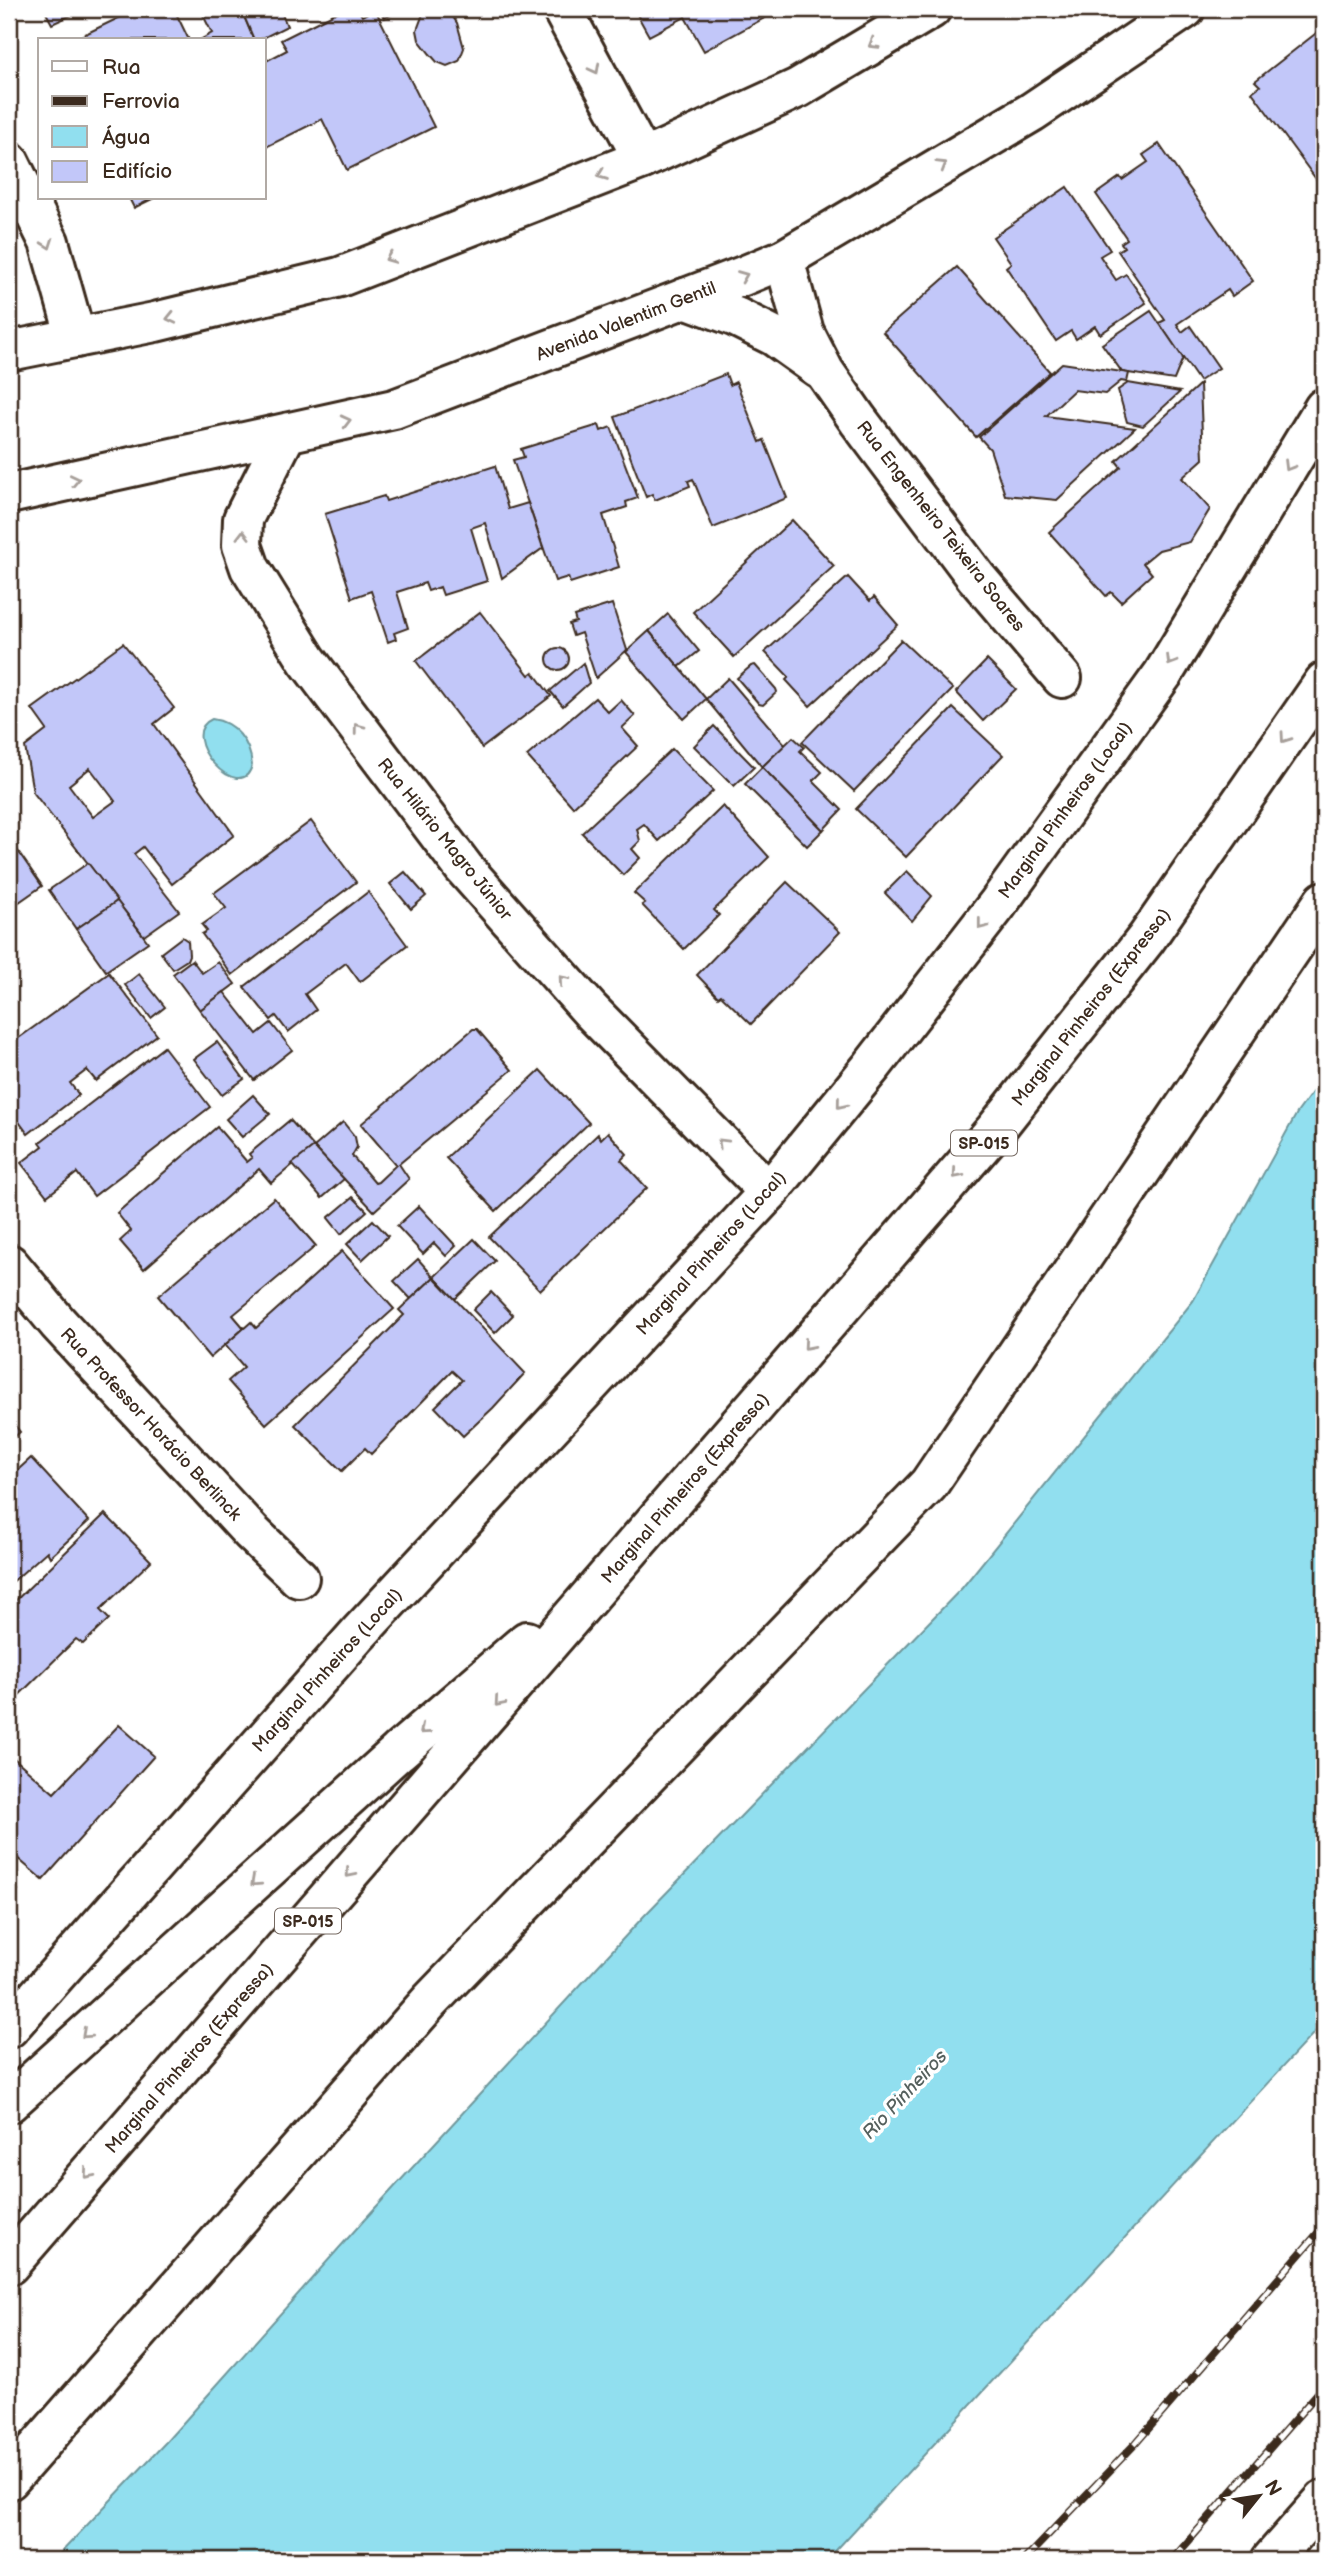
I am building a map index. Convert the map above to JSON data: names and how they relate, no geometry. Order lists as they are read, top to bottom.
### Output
{
  "streets": {
    "main road": [
      "Avenida Valentim Gentil",
      "Rua Engenheiro Teixeira Soares",
      "Marginal Pinheiros (Local)",
      "Rua Hilário Magro Júnior",
      "Marginal Pinheiros (Expressa)",
      "SP-015",
      "Rua Professor Horácio Berlinck"
    ]
  },
  "crossings": [
    ["Avenida Valentim Gentil", "Rua Engenheiro Teixeira Soares"],
    ["Avenida Valentim Gentil", "Rua Hilário Magro Júnior"],
    ["Marginal Pinheiros (Local)", "Rua Hilário Magro Júnior"]
  ],
  "one_way": ["Rua Hilário Magro Júnior"],
  "water": ["Rio Pinheiros"],
  "legend": [
    "Rua",
    "Ferrovia",
    "Água",
    "Edifício"
  ],
  "north": "top right"
}
